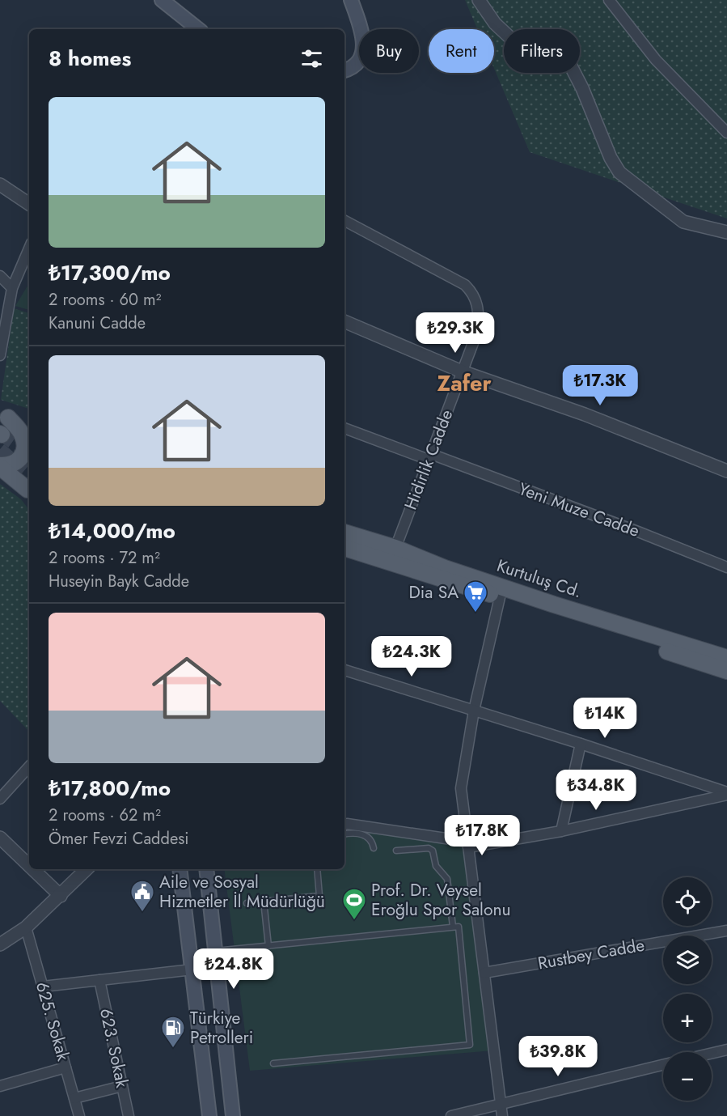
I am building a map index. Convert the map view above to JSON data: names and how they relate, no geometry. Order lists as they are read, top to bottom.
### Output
{
  "streets": {
    "main road": ["Kurtuluş Cd."],
    "street": [
      "Hidirlik Cadde",
      "Yeni Muze Cadde",
      "Rustbey Cadde",
      "625. Sokak",
      "623. Sokak"
    ]
  },
  "crossings": [
    ["Hidirlik Cadde", "Yeni Muze Cadde"],
    ["Hidirlik Cadde", "Kurtuluş Cd."]
  ],
  "districts": ["Zafer"],
  "places": {
    "supermarket": ["Dia SA"],
    "public building": ["Aile ve Sosyal Hizmetler İl Müdürlüğü"],
    "sports": ["Prof. Dr. Veysel Eroğlu Spor Salonu"],
    "fuel station": ["Türkiye Petrolleri"]
  },
  "page": {
    "chip": ["Buy", "Rent", "Filters"],
    "heading": "8 homes",
    "list": [
      {
        "name": "₺17,300/mo",
        "note": "2 rooms · 60 m² · Kanuni Cadde"
      },
      {
        "name": "₺14,000/mo",
        "note": "2 rooms · 72 m² · Huseyin Bayk Cadde"
      },
      {
        "name": "₺17,800/mo",
        "note": "2 rooms · 62 m² · Ömer Fevzi Caddesi"
      }
    ],
    "price": [
      "₺29.3K",
      "₺17.3K",
      "₺24.3K",
      "₺14K",
      "₺34.8K",
      "₺17.8K",
      "₺24.8K",
      "₺39.8K"
    ],
    "map_buttons": ["+", "−"]
  }
}
